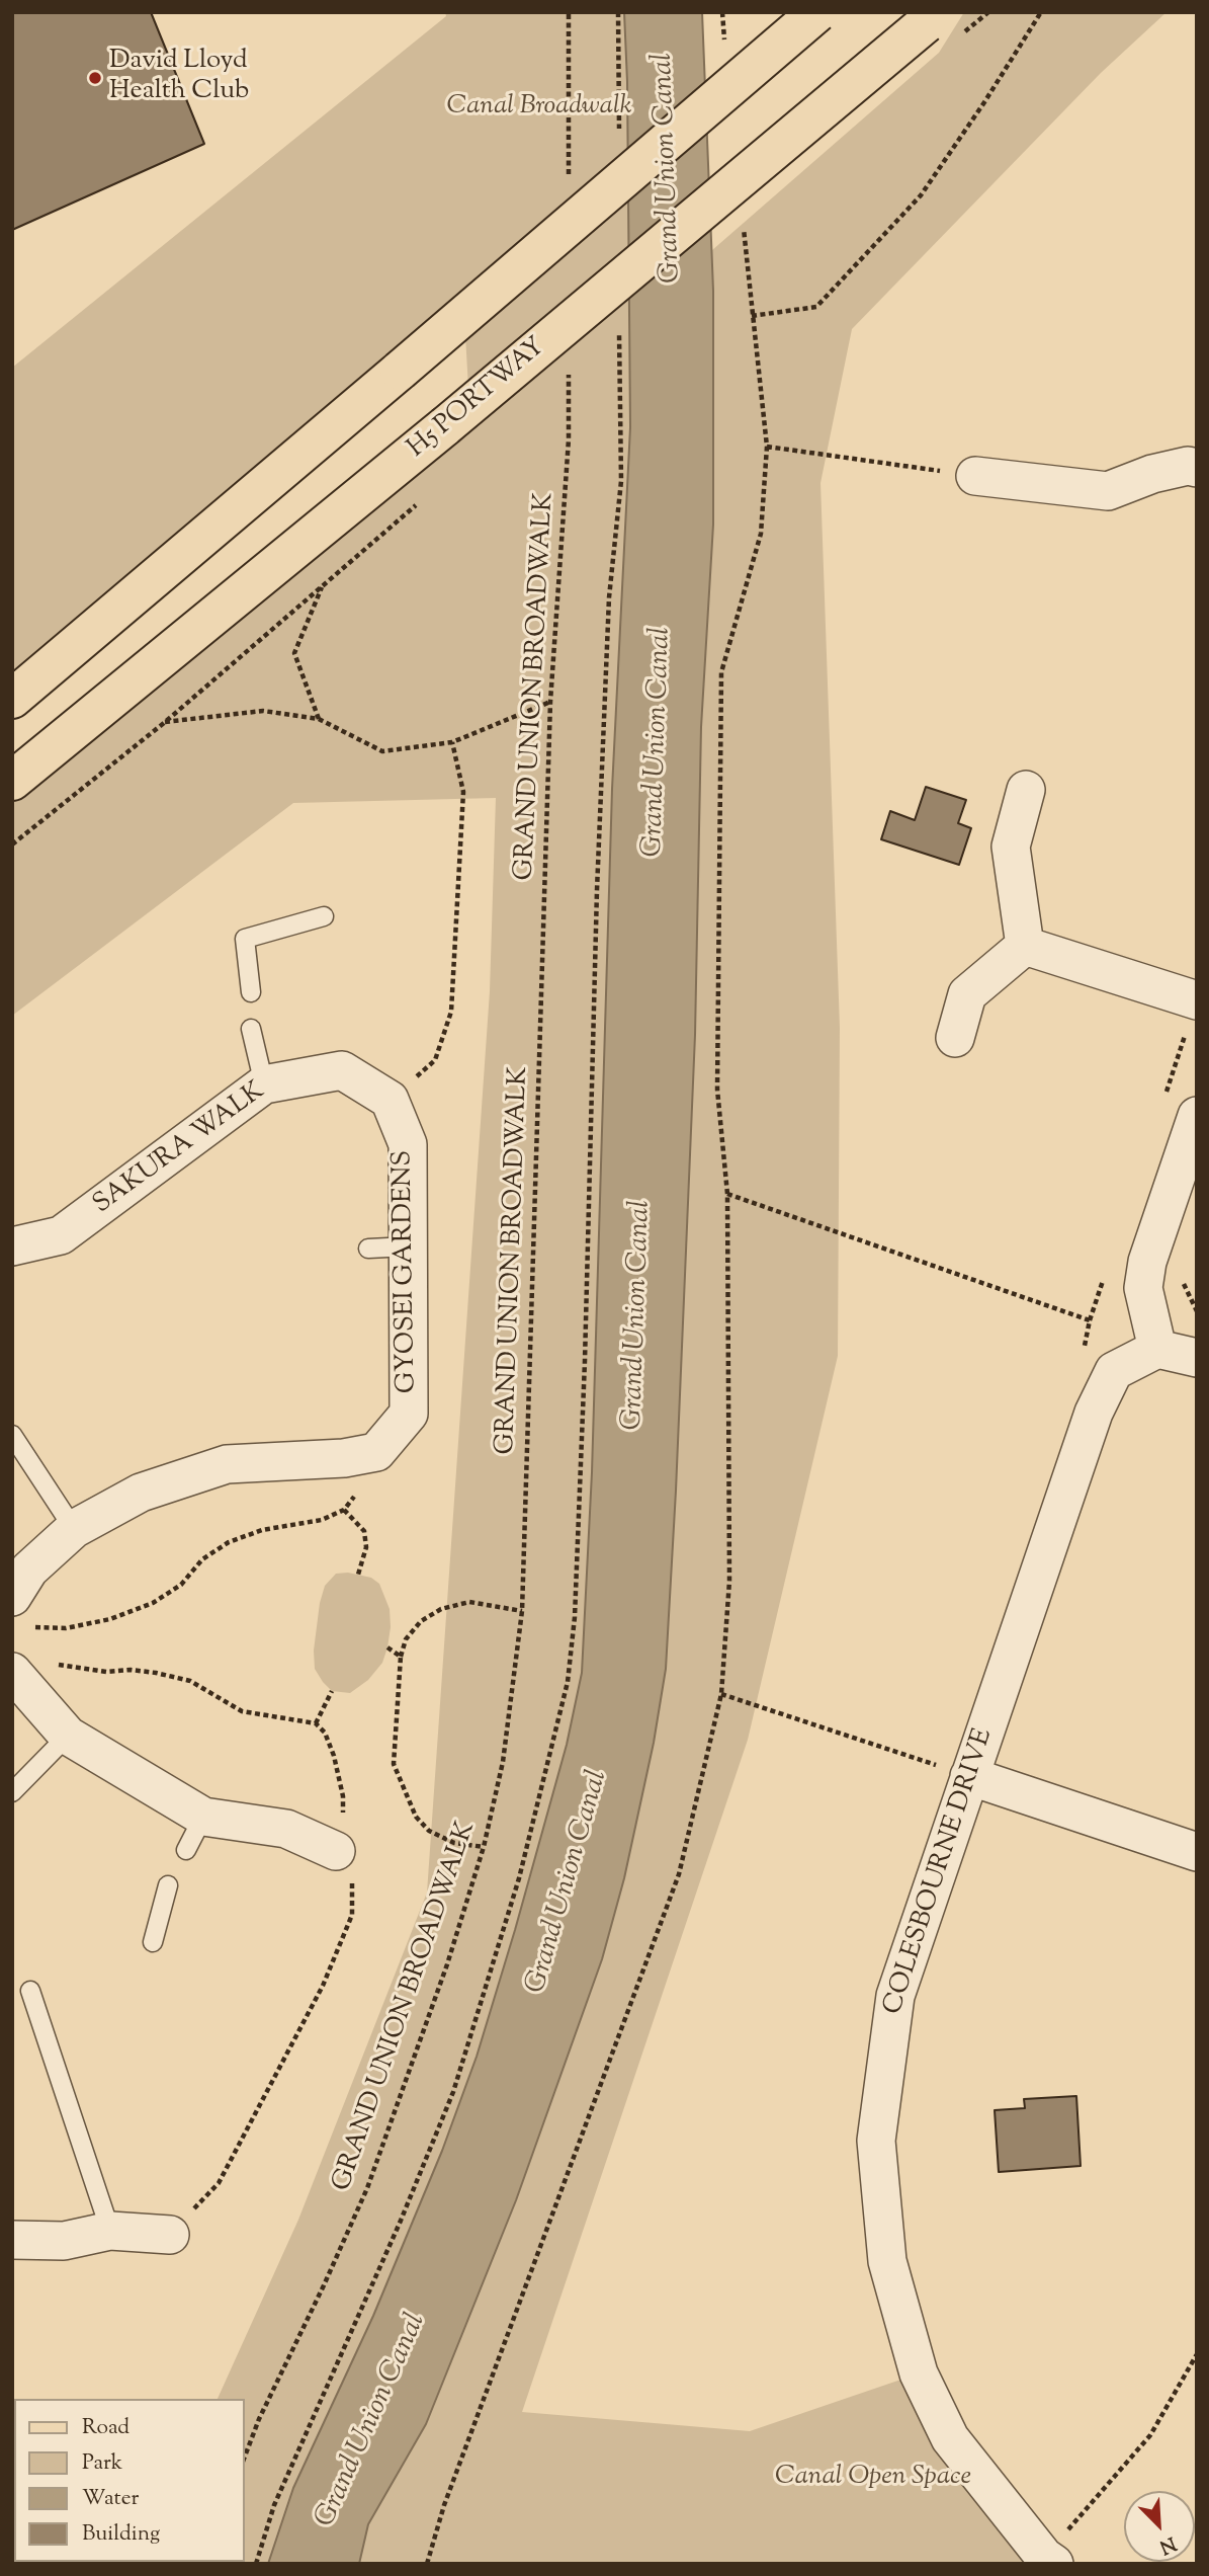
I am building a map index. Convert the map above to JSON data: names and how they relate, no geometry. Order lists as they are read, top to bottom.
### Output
{
  "streets": {
    "main road": ["H5 PORTWAY"],
    "street": ["SAKURA WALK", "GYOSEI GARDENS", "COLESBOURNE DRIVE"],
    "path": ["GRAND UNION BROADWALK"]
  },
  "crossings": [
    ["SAKURA WALK", "GYOSEI GARDENS"]
  ],
  "water": ["Grand Union Canal"],
  "parks": ["Canal Broadwalk", "Canal Open Space"],
  "places": ["David Lloyd Health Club"],
  "legend": [
    "Road",
    "Park",
    "Water",
    "Building"
  ],
  "north": "bottom right"
}
